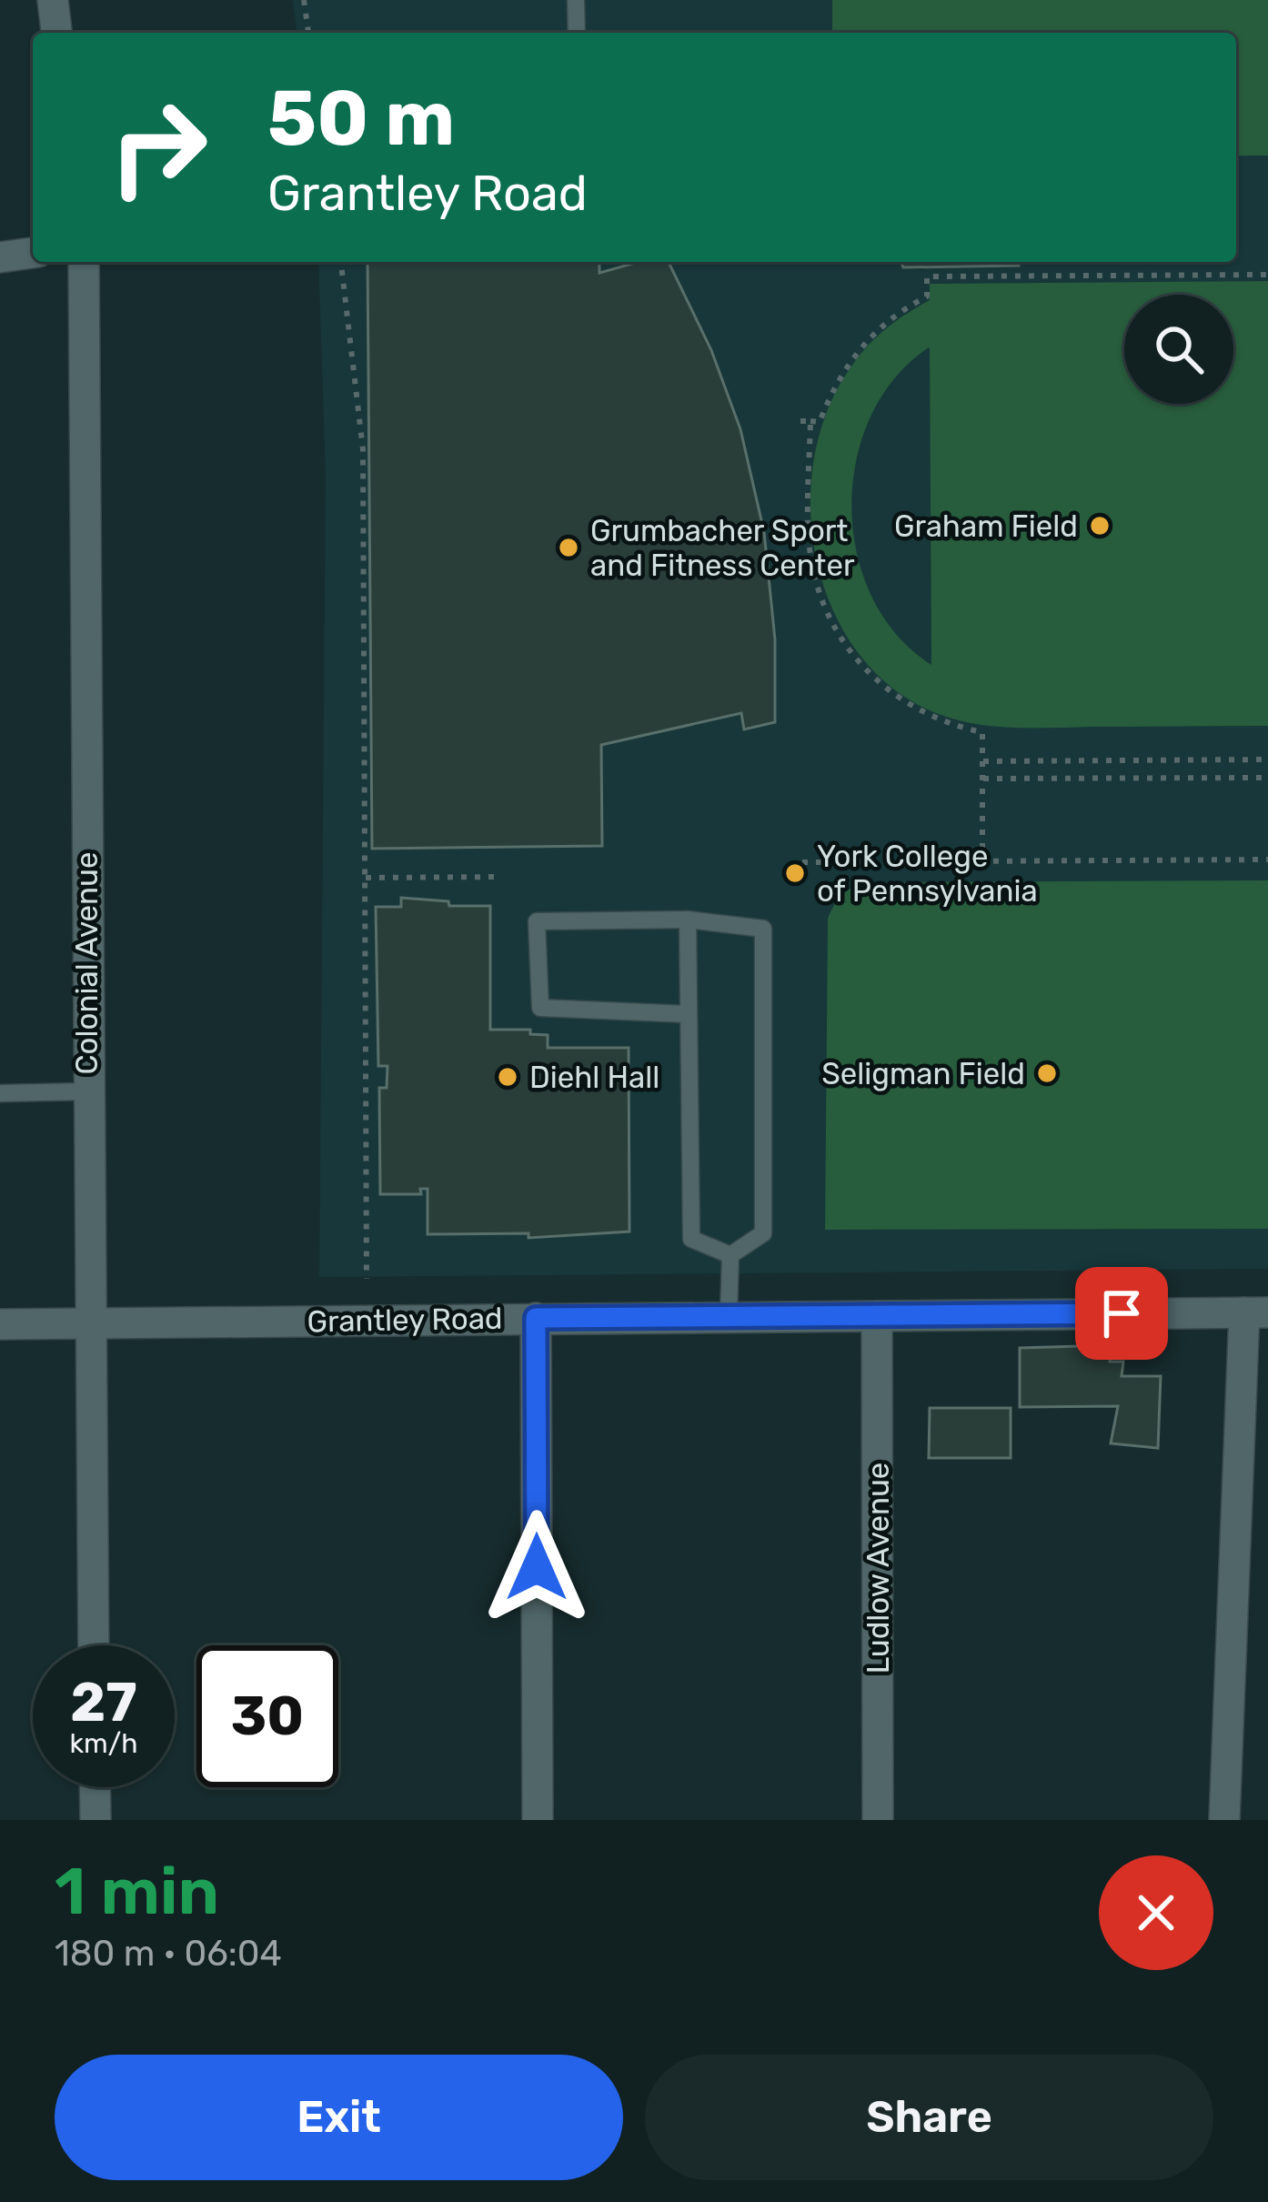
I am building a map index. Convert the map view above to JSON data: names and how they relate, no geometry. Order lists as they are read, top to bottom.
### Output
{
  "streets": {
    "street": ["Colonial Avenue", "Grantley Road", "Ludlow Avenue"]
  },
  "crossings": [
    ["Colonial Avenue", "Grantley Road"],
    ["Grantley Road", "Ludlow Avenue"]
  ],
  "places": [
    "Graham Field",
    "Grumbacher Sport and Fitness Center",
    "York College of Pennsylvania",
    "Seligman Field",
    "Diehl Hall"
  ],
  "page": {
    "turn": ["50 m", "Grantley Road"],
    "speed": "27 km/h",
    "limit": "30",
    "heading": ["1 min", "180 m · 06:04"],
    "buttons": ["Exit", "Share"]
  }
}
